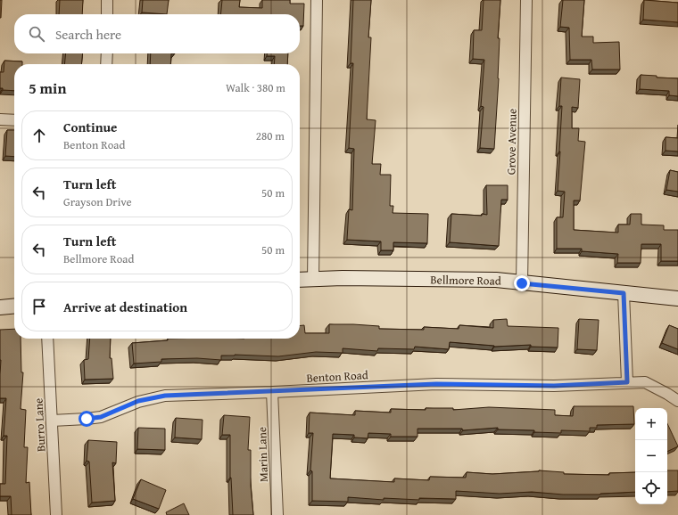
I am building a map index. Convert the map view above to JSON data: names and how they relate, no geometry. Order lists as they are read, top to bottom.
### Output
{
  "streets": {
    "main road": ["Bellmore Road"],
    "street": [
      "Grove Avenue",
      "Benton Road",
      "Burro Lane",
      "Marin Lane"
    ]
  },
  "crossings": [
    ["Grove Avenue", "Bellmore Road"],
    ["Benton Road", "Burro Lane"],
    ["Benton Road", "Marin Lane"]
  ],
  "page": {
    "search": "Search here",
    "heading": ["5 min", "Walk · 380 m"],
    "list": [
      ["Continue", "Benton Road", "280 m"],
      ["Turn left", "Grayson Drive", "50 m"],
      ["Turn left", "Bellmore Road", "50 m"],
      "Arrive at destination"
    ],
    "map_buttons": ["+", "−"]
  }
}
